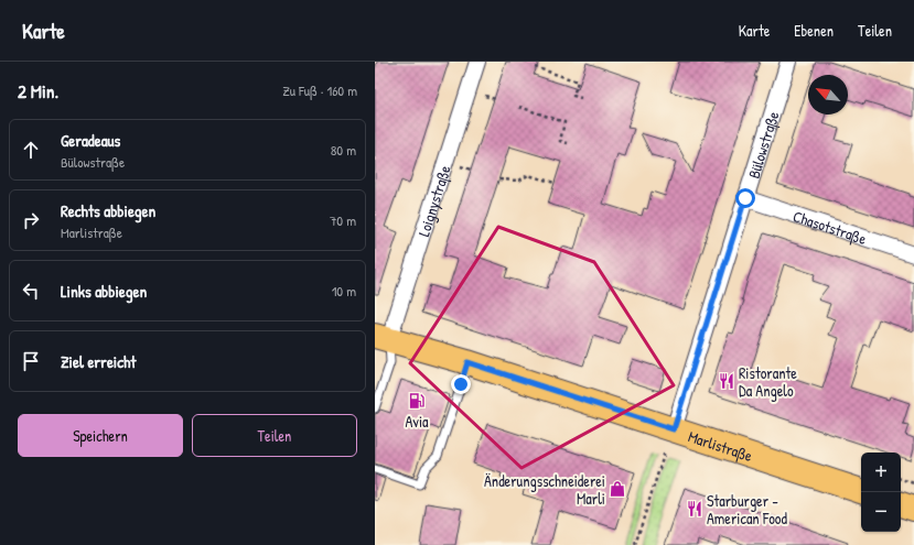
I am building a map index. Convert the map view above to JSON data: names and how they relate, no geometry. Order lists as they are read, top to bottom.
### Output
{
  "streets": {
    "main road": ["Marlistraße"],
    "street": ["Bülowstraße", "Loignystraße", "Chasotstraße"]
  },
  "crossings": [
    ["Bülowstraße", "Chasotstraße"],
    ["Bülowstraße", "Marlistraße"],
    ["Loignystraße", "Marlistraße"]
  ],
  "places": {
    "restaurant": ["Ristorante Da Angelo", "Starburger - American Food"],
    "fuel station": ["Avia"],
    "shop": ["Änderungsschneiderei Marli"]
  },
  "north": "top left",
  "page": {
    "header": "Karte",
    "nav": ["Karte", "Ebenen", "Teilen"],
    "heading": ["2 Min.", "Zu Fuß · 160 m"],
    "list": [
      ["Geradeaus", "Bülowstraße", "80 m"],
      ["Rechts abbiegen", "Marlistraße", "70 m"],
      ["Links abbiegen", "10 m"],
      "Ziel erreicht"
    ],
    "buttons": ["Speichern", "Teilen"],
    "map_buttons": ["+", "−"]
  }
}
